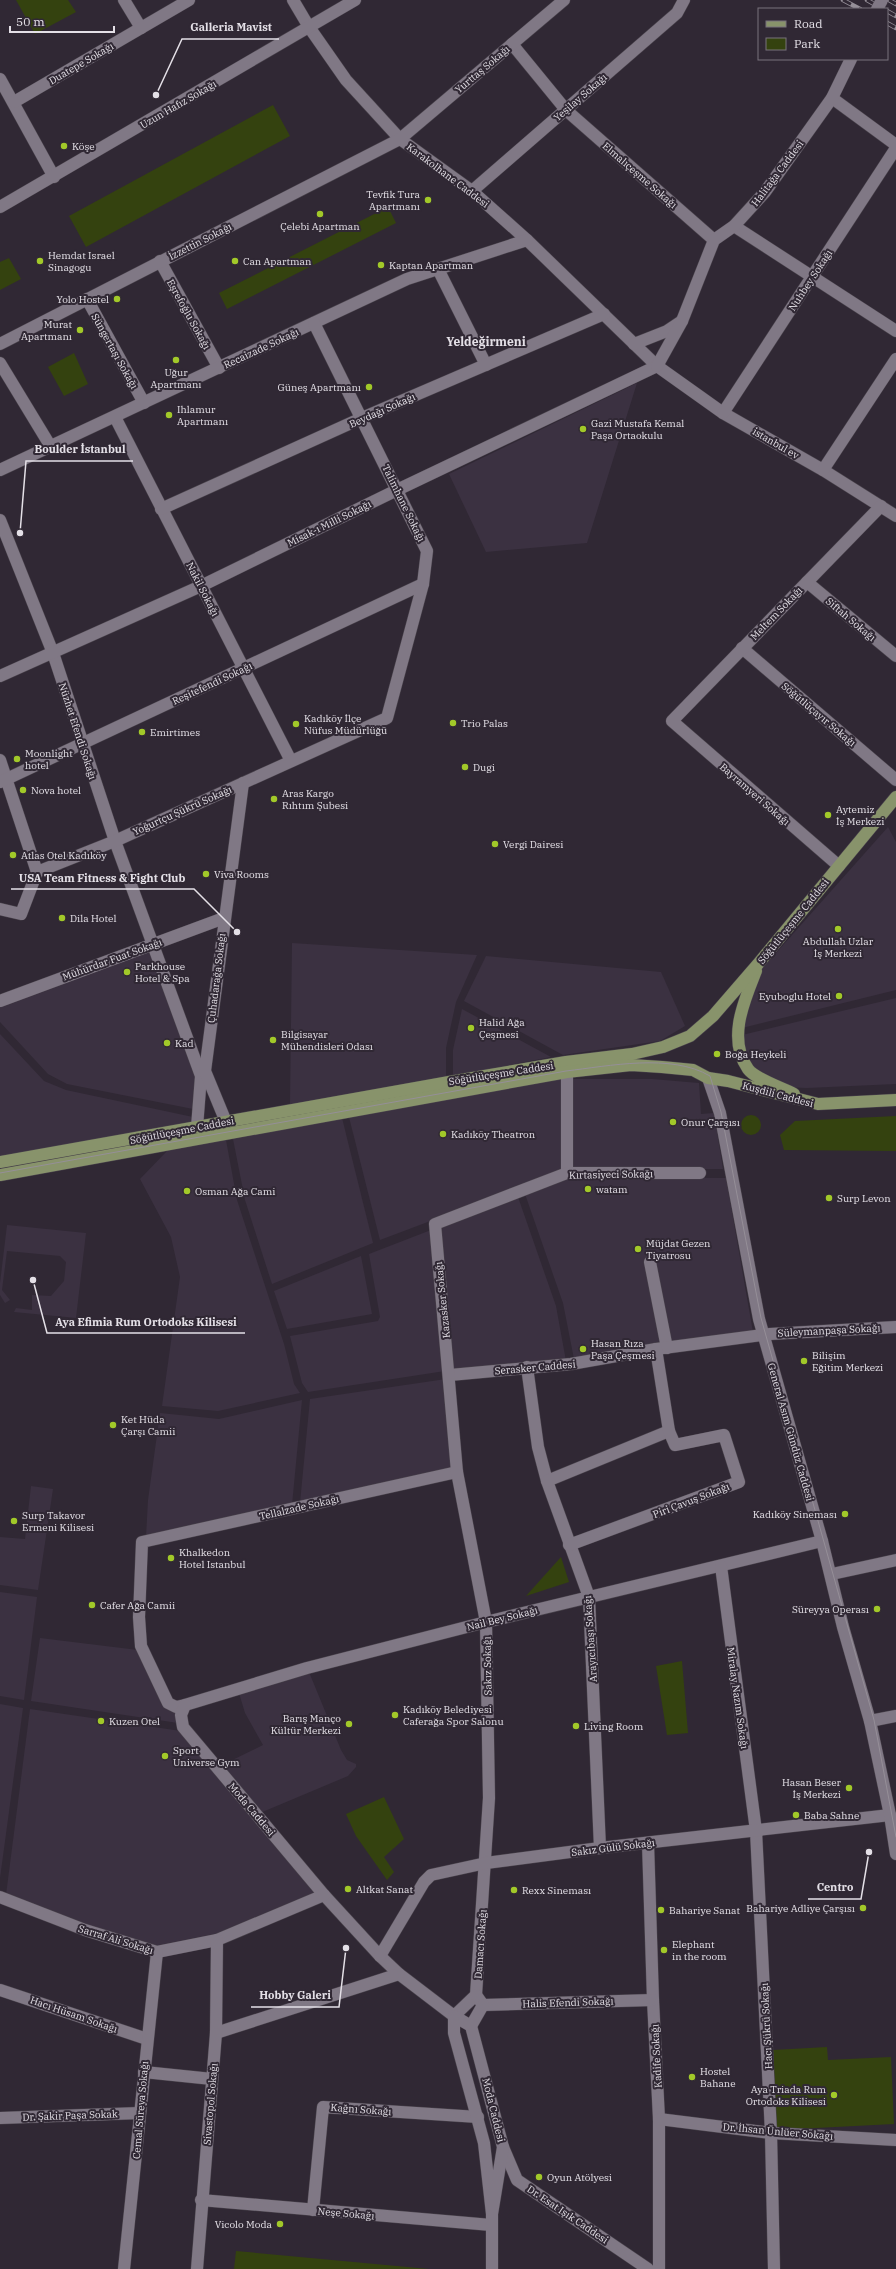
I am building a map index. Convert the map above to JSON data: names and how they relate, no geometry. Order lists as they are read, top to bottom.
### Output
{
  "streets": {
    "main road": ["Söğütlüçeşme Caddesi", "Kuşdili Caddesi"],
    "street": [
      "Duatepe Sokağı",
      "Yurttaş Sokağı",
      "Yeşilay Sokağı",
      "Uzun Hafız Sokağı",
      "Halitağa Caddesi",
      "Karakolhane Caddesi",
      "Elmalıçeşme Sokağı",
      "İzzettin Sokağı",
      "Nuhbey Sokağı",
      "Eşrefoğlu Sokağı",
      "Recaizade Sokağı",
      "Süngertaşı Sokağı",
      "Beydağı Sokağı",
      "istanbul ev",
      "Talimhane Sokağı",
      "Misak-ı Milli Sokağı",
      "Nakil Sokağı",
      "Meltem Sokağı",
      "Siftah Sokağı",
      "Reşitefendi Sokağı",
      "Söğütlüçayır Sokağı",
      "Nüzhet Efendi Sokağı",
      "Bayramyeri Sokağı",
      "Yoğurtçu Şükrü Sokağı",
      "Mühürdar Fuat Sokağı",
      "Çuhadarağa Sokağı",
      "Kırtasiyeci Sokağı",
      "Kazasker Sokağı",
      "Süleymanpaşa Sokağı",
      "Serasker Caddesi",
      "General Asım Gündüz Caddesi",
      "Piri Çavuş Sokağı",
      "Tellalzade Sokağı",
      "Nail Bey Sokağı",
      "Arayıcıbaşı Sokağı",
      "Sakız Sokağı",
      "Miralay Nazım Sokağı",
      "Moda Caddesi",
      "Sakız Gülü Sokağı",
      "Sarraf Ali Sokağı",
      "Damacı Sokağı",
      "Halis Efendi Sokağı",
      "Hacı Hüsam Sokağı",
      "Hacı Şükrü Sokağı",
      "Kadife Sokağı",
      "Sivastopol Sokağı",
      "Kağnı Sokağı",
      "Cemal Süreya Sokağı",
      "Dr. Şakir Paşa Sokak",
      "Dr. İhsan Ünlüer Sokağı",
      "Neşe Sokağı",
      "Dr. Esat Işık Caddesi"
    ]
  },
  "crossings": [
    ["Yurttaş Sokağı", "Karakolhane Caddesi"],
    ["Yurttaş Sokağı", "Elmalıçeşme Sokağı"],
    ["Yurttaş Sokağı", "İzzettin Sokağı"],
    ["Yeşilay Sokağı", "Karakolhane Caddesi"],
    ["Yeşilay Sokağı", "Elmalıçeşme Sokağı"],
    ["Uzun Hafız Sokağı", "Karakolhane Caddesi"],
    ["Halitağa Caddesi", "Elmalıçeşme Sokağı"],
    ["Karakolhane Caddesi", "İzzettin Sokağı"],
    ["Karakolhane Caddesi", "Recaizade Sokağı"],
    ["Karakolhane Caddesi", "Beydağı Sokağı"],
    ["Karakolhane Caddesi", "istanbul ev"],
    ["Karakolhane Caddesi", "Misak-ı Milli Sokağı"],
    ["İzzettin Sokağı", "Eşrefoğlu Sokağı"],
    ["İzzettin Sokağı", "Süngertaşı Sokağı"],
    ["Nuhbey Sokağı", "istanbul ev"],
    ["Eşrefoğlu Sokağı", "Recaizade Sokağı"],
    ["Recaizade Sokağı", "Süngertaşı Sokağı"],
    ["Recaizade Sokağı", "Talimhane Sokağı"],
    ["Recaizade Sokağı", "Nakil Sokağı"],
    ["Beydağı Sokağı", "Talimhane Sokağı"],
    ["Beydağı Sokağı", "Nakil Sokağı"],
    ["istanbul ev", "Misak-ı Milli Sokağı"],
    ["istanbul ev", "Meltem Sokağı"],
    ["Talimhane Sokağı", "Misak-ı Milli Sokağı"],
    ["Talimhane Sokağı", "Reşitefendi Sokağı"],
    ["Talimhane Sokağı", "Yoğurtçu Şükrü Sokağı"],
    ["Misak-ı Milli Sokağı", "Nakil Sokağı"],
    ["Misak-ı Milli Sokağı", "Nüzhet Efendi Sokağı"],
    ["Nakil Sokağı", "Reşitefendi Sokağı"],
    ["Nakil Sokağı", "Yoğurtçu Şükrü Sokağı"],
    ["Meltem Sokağı", "Siftah Sokağı"],
    ["Meltem Sokağı", "Söğütlüçayır Sokağı"],
    ["Meltem Sokağı", "Bayramyeri Sokağı"],
    ["Reşitefendi Sokağı", "Nüzhet Efendi Sokağı"],
    ["Nüzhet Efendi Sokağı", "Yoğurtçu Şükrü Sokağı"],
    ["Nüzhet Efendi Sokağı", "Söğütlüçeşme Caddesi"],
    ["Nüzhet Efendi Sokağı", "Mühürdar Fuat Sokağı"],
    ["Bayramyeri Sokağı", "Söğütlüçeşme Caddesi"],
    ["Yoğurtçu Şükrü Sokağı", "Çuhadarağa Sokağı"],
    ["Söğütlüçeşme Caddesi", "Çuhadarağa Sokağı"],
    ["Söğütlüçeşme Caddesi", "Kuşdili Caddesi"],
    ["Söğütlüçeşme Caddesi", "General Asım Gündüz Caddesi"],
    ["Mühürdar Fuat Sokağı", "Çuhadarağa Sokağı"],
    ["Kuşdili Caddesi", "General Asım Gündüz Caddesi"],
    ["Kırtasiyeci Sokağı", "Kazasker Sokağı"],
    ["Kazasker Sokağı", "Serasker Caddesi"],
    ["Kazasker Sokağı", "Sakız Sokağı"],
    ["Süleymanpaşa Sokağı", "Serasker Caddesi"],
    ["Süleymanpaşa Sokağı", "General Asım Gündüz Caddesi"],
    ["Serasker Caddesi", "General Asım Gündüz Caddesi"],
    ["Serasker Caddesi", "Arayıcıbaşı Sokağı"],
    ["Serasker Caddesi", "Sakız Sokağı"],
    ["General Asım Gündüz Caddesi", "Nail Bey Sokağı"],
    ["General Asım Gündüz Caddesi", "Sakız Gülü Sokağı"],
    ["Piri Çavuş Sokağı", "Arayıcıbaşı Sokağı"],
    ["Tellalzade Sokağı", "Nail Bey Sokağı"],
    ["Tellalzade Sokağı", "Sakız Sokağı"],
    ["Tellalzade Sokağı", "Moda Caddesi"],
    ["Nail Bey Sokağı", "Arayıcıbaşı Sokağı"],
    ["Nail Bey Sokağı", "Sakız Sokağı"],
    ["Nail Bey Sokağı", "Miralay Nazım Sokağı"],
    ["Nail Bey Sokağı", "Moda Caddesi"],
    ["Arayıcıbaşı Sokağı", "Sakız Gülü Sokağı"],
    ["Sakız Sokağı", "Sakız Gülü Sokağı"],
    ["Sakız Sokağı", "Damacı Sokağı"],
    ["Miralay Nazım Sokağı", "Sakız Gülü Sokağı"],
    ["Miralay Nazım Sokağı", "Hacı Şükrü Sokağı"],
    ["Moda Caddesi", "Sakız Gülü Sokağı"],
    ["Moda Caddesi", "Sarraf Ali Sokağı"],
    ["Moda Caddesi", "Kağnı Sokağı"],
    ["Moda Caddesi", "Neşe Sokağı"],
    ["Moda Caddesi", "Dr. Esat Işık Caddesi"],
    ["Sakız Gülü Sokağı", "Damacı Sokağı"],
    ["Sakız Gülü Sokağı", "Hacı Şükrü Sokağı"],
    ["Sakız Gülü Sokağı", "Kadife Sokağı"],
    ["Sarraf Ali Sokağı", "Sivastopol Sokağı"],
    ["Sarraf Ali Sokağı", "Cemal Süreya Sokağı"],
    ["Damacı Sokağı", "Halis Efendi Sokağı"],
    ["Halis Efendi Sokağı", "Kadife Sokağı"],
    ["Hacı Hüsam Sokağı", "Cemal Süreya Sokağı"],
    ["Hacı Şükrü Sokağı", "Dr. İhsan Ünlüer Sokağı"],
    ["Kadife Sokağı", "Dr. İhsan Ünlüer Sokağı"],
    ["Sivastopol Sokağı", "Neşe Sokağı"],
    ["Kağnı Sokağı", "Neşe Sokağı"],
    ["Cemal Süreya Sokağı", "Dr. Şakir Paşa Sokak"]
  ],
  "districts": ["Yeldeğirmeni"],
  "places": [
    "Galleria Mavist",
    "Köşe",
    "Tevfik Tura Apartmanı",
    "Çelebi Apartman",
    "Hemdat Israel Sinagogu",
    "Can Apartman",
    "Kaptan Apartman",
    "Yolo Hostel",
    "Murat Apartmanı",
    "Uğur Apartmanı",
    "Güneş Apartmanı",
    "Ihlamur Apartmanı",
    "Gazi Mustafa Kemal Paşa Ortaokulu",
    "Boulder İstanbul",
    "Trio Palas",
    "Kadıköy İlçe Nüfus Müdürlüğü",
    "Emirtimes",
    "Moonlight hotel",
    "Dugi",
    "Nova hotel",
    "Aras Kargo Rıhtım Şubesi",
    "Aytemiz İş Merkezi",
    "Vergi Dairesi",
    "Atlas Otel Kadıköy",
    "Viva Rooms",
    "Dila Hotel",
    "Abdullah Uzlar İş Merkezi",
    "USA Team Fitness & Fight Club",
    "Parkhouse Hotel & Spa",
    "Eyuboglu Hotel",
    "Halid Ağa Çeşmesi",
    "Bilgisayar Mühendisleri Odası",
    "Kad",
    "Boğa Heykeli",
    "Onur Çarşısı",
    "Kadıköy Theatron",
    "watam",
    "Osman Ağa Cami",
    "Surp Levon",
    "Müjdat Gezen Tiyatrosu",
    "Aya Efimia Rum Ortodoks Kilisesi",
    "Hasan Rıza Paşa Çeşmesi",
    "Bilişim Eğitim Merkezi",
    "Ket Hüda Çarşı Camii",
    "Kadıköy Sineması",
    "Surp Takavor Ermeni Kilisesi",
    "Khalkedon Hotel Istanbul",
    "Cafer Ağa Camii",
    "Süreyya Operası",
    "Kadıköy Belediyesi Caferağa Spor Salonu",
    "Kuzen Otel",
    "Barış Manço Kültür Merkezi",
    "Living Room",
    "Sport Universe Gym",
    "Hasan Beser İş Merkezi",
    "Baba Sahne",
    "Centro",
    "Altkat Sanat",
    "Rexx Sineması",
    "Bahariye Adliye Çarşısı",
    "Bahariye Sanat",
    "Hobby Galeri",
    "Elephant in the room",
    "Hostel Bahane",
    "Aya Triada Rum Ortodoks Kilisesi",
    "Oyun Atölyesi",
    "Vicolo Moda"
  ],
  "legend": ["Road", "Park"],
  "scale_bar": "50 m"
}
